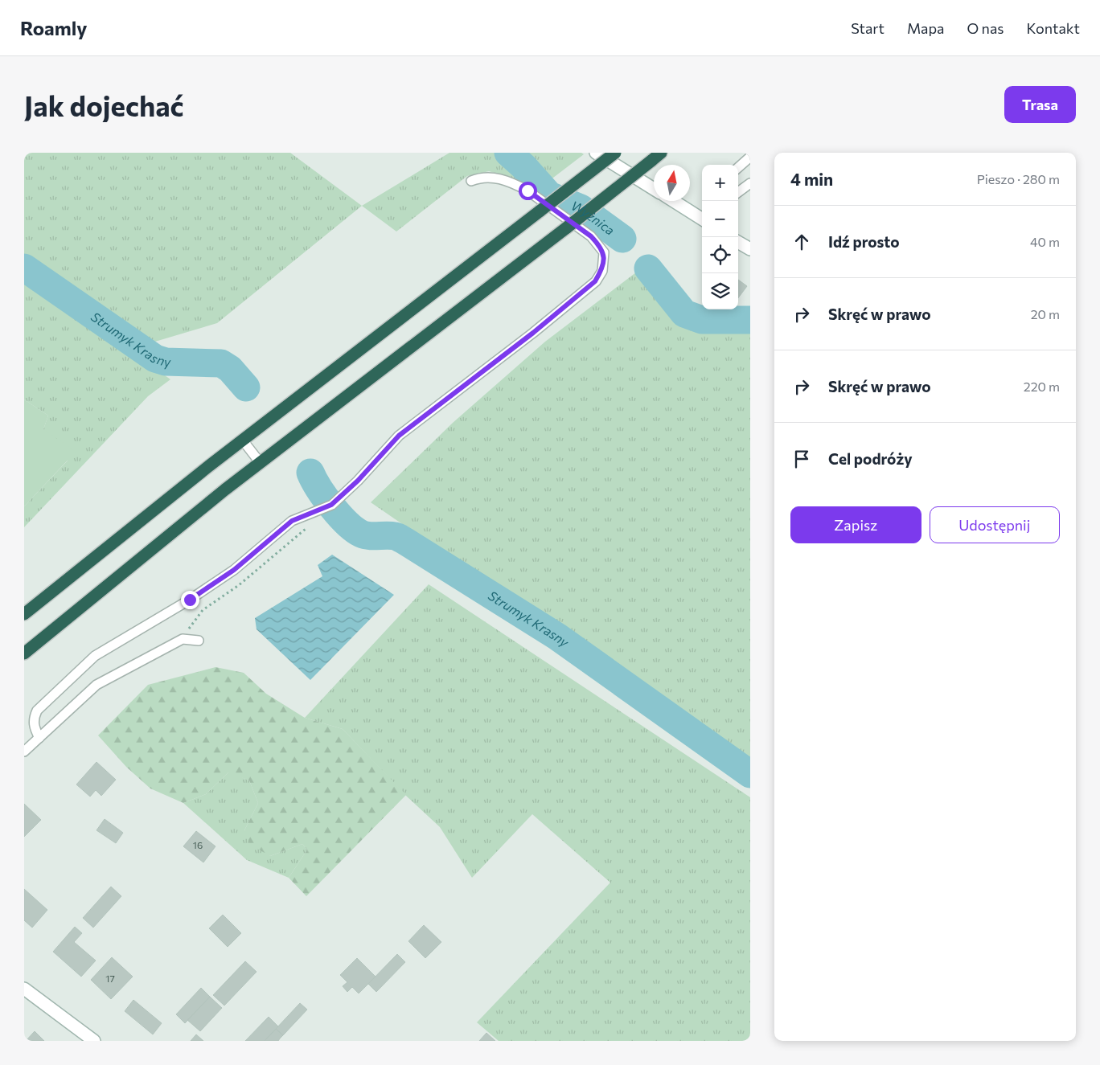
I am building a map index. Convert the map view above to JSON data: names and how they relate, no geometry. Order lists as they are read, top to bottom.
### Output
{
  "water": ["Wyżnica", "Strumyk Krasny"],
  "house_numbers": ["16", "17"],
  "north": "top",
  "page": {
    "header": "Roamly",
    "nav": [
      "Start",
      "Mapa",
      "O nas",
      "Kontakt"
    ],
    "buttons": [
      "Trasa",
      ["Zapisz", "Udostępnij"]
    ],
    "title": "Jak dojechać",
    "heading": ["4 min", "Pieszo · 280 m"],
    "map_buttons": ["+", "−"],
    "list": [
      ["Idź prosto", "40 m"],
      ["Skręć w prawo", "20 m"],
      ["Skręć w prawo", "220 m"],
      "Cel podróży"
    ]
  }
}
